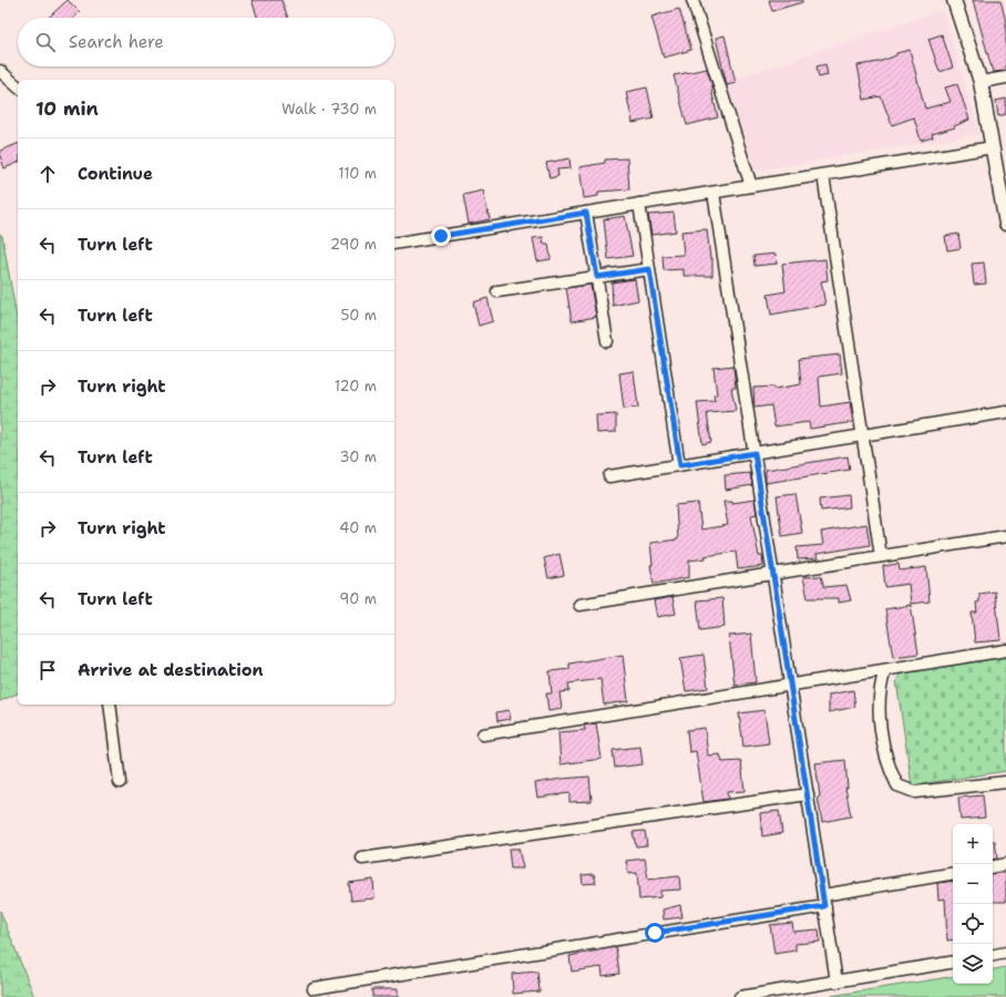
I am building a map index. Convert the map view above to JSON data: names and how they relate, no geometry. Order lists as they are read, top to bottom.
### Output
{
  "page": {
    "search": "Search here",
    "heading": ["10 min", "Walk · 730 m"],
    "list": [
      ["Continue", "110 m"],
      ["Turn left", "290 m"],
      ["Turn left", "50 m"],
      ["Turn right", "120 m"],
      ["Turn left", "30 m"],
      ["Turn right", "40 m"],
      ["Turn left", "90 m"],
      "Arrive at destination"
    ],
    "map_buttons": ["+", "−"]
  }
}
